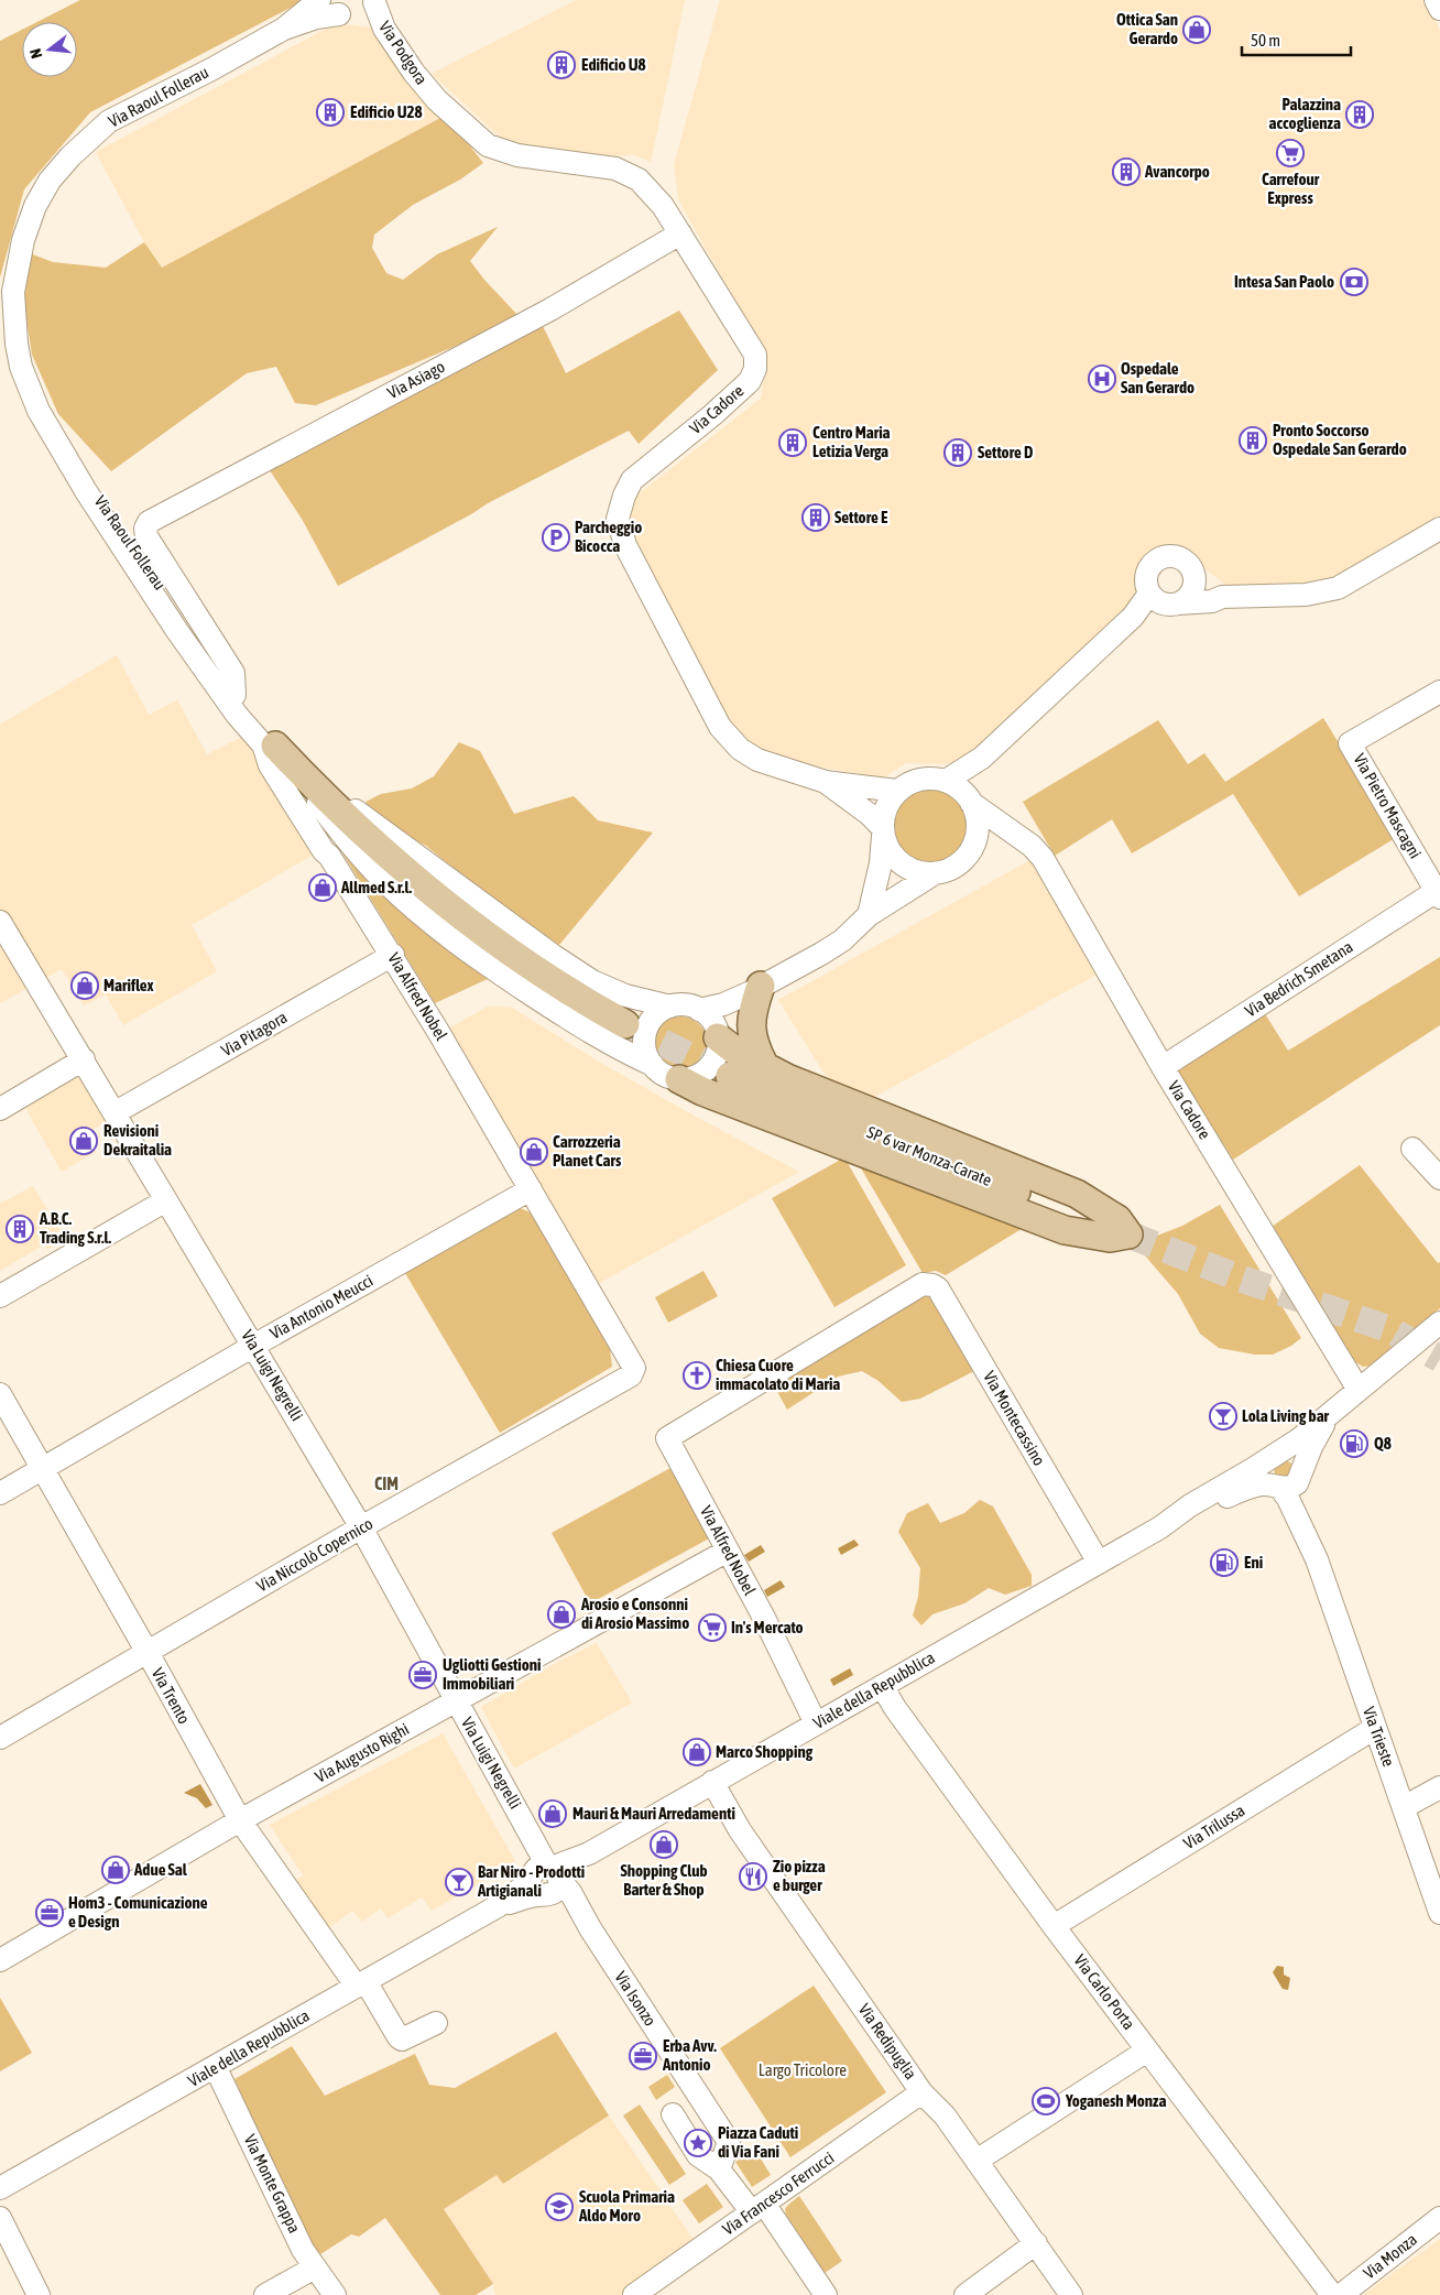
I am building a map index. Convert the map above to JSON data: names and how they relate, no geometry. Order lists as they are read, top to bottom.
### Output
{
  "streets": {
    "main road": ["SP 6 var Monza-Carate"],
    "street": [
      "Via Podgora",
      "Via Raoul Follerau",
      "Via Asiago",
      "Via Cadore",
      "Via Pietro Mascagni",
      "Via Bedrich Smetana",
      "Via Alfred Nobel",
      "Via Pitagora",
      "Via Antonio Meucci",
      "Via Luigi Negrelli",
      "Via Montecassino",
      "Via Niccolò Copernico",
      "Viale della Repubblica",
      "Via Trento",
      "Via Trieste",
      "Via Augusto Righi",
      "Via Trilussa",
      "Via Carlo Porta",
      "Via Isonzo",
      "Via Redipuglia",
      "Via Monte Grappa",
      "Via Francesco Ferrucci",
      "Via Monza"
    ]
  },
  "crossings": [
    ["Via Podgora", "Via Raoul Follerau"],
    ["Via Podgora", "Via Cadore"],
    ["Via Raoul Follerau", "Via Alfred Nobel"],
    ["Via Asiago", "Via Cadore"],
    ["Via Asiago", "Via Alfred Nobel"],
    ["Via Cadore", "Via Bedrich Smetana"],
    ["Via Cadore", "Viale della Repubblica"],
    ["Via Pietro Mascagni", "Via Bedrich Smetana"],
    ["Via Alfred Nobel", "Via Pitagora"],
    ["Via Alfred Nobel", "Via Antonio Meucci"],
    ["Via Alfred Nobel", "Via Montecassino"],
    ["Via Alfred Nobel", "Via Niccolò Copernico"],
    ["Via Alfred Nobel", "Viale della Repubblica"],
    ["Via Alfred Nobel", "Via Augusto Righi"],
    ["Via Pitagora", "Via Luigi Negrelli"],
    ["Via Antonio Meucci", "Via Luigi Negrelli"],
    ["Via Antonio Meucci", "Via Trento"],
    ["Via Luigi Negrelli", "Via Niccolò Copernico"],
    ["Via Luigi Negrelli", "Viale della Repubblica"],
    ["Via Luigi Negrelli", "Via Augusto Righi"],
    ["Via Luigi Negrelli", "Via Isonzo"],
    ["Via Montecassino", "Viale della Repubblica"],
    ["Via Niccolò Copernico", "Via Trento"],
    ["Viale della Repubblica", "Via Trento"],
    ["Viale della Repubblica", "Via Trieste"],
    ["Viale della Repubblica", "Via Carlo Porta"],
    ["Viale della Repubblica", "Via Isonzo"],
    ["Viale della Repubblica", "Via Redipuglia"],
    ["Viale della Repubblica", "Via Monte Grappa"],
    ["Via Trento", "Via Augusto Righi"],
    ["Via Trieste", "Via Trilussa"],
    ["Via Trilussa", "Via Carlo Porta"],
    ["Via Redipuglia", "Via Francesco Ferrucci"]
  ],
  "districts": ["CIM"],
  "parks": ["Largo Tricolore"],
  "places": {
    "shop": [
      "Ottica San Gerardo",
      "Allmed S.r.l.",
      "Mariflex",
      "Revisioni Dekraitalia",
      "Carrozzeria Planet Cars",
      "Arosio e Consonni di Arosio Massimo",
      "Marco Shopping",
      "Mauri & Mauri Arredamenti",
      "Shopping Club Barter & Shop",
      "Adue Sal"
    ],
    "building": [
      "Edificio U8",
      "Edificio U28",
      "Palazzina accoglienza",
      "Avancorpo",
      "Pronto Soccorso Ospedale San Gerardo",
      "Centro Maria Letizia Verga",
      "Settore D",
      "Settore E",
      "A.B.C. Trading S.r.l."
    ],
    "supermarket": ["Carrefour Express", "In's Mercato"],
    "bank": ["Intesa San Paolo"],
    "hospital": ["Ospedale San Gerardo"],
    "parking": ["Parcheggio Bicocca"],
    "church": ["Chiesa Cuore immacolato di Maria"],
    "bar": ["Lola Living bar", "Bar Niro - Prodotti Artigianali"],
    "fuel station": ["Q8", "Eni"],
    "office": ["Ugliotti Gestioni Immobiliari", "Hom3 - Comunicazione e Design", "Erba Avv. Antonio"],
    "restaurant": ["Zio pizza e burger"],
    "sports": ["Yoganesh Monza"],
    "place": ["Piazza Caduti di Via Fani"],
    "school or university": ["Scuola Primaria Aldo Moro"]
  },
  "scale_bar": "50 m",
  "north": "left"
}
